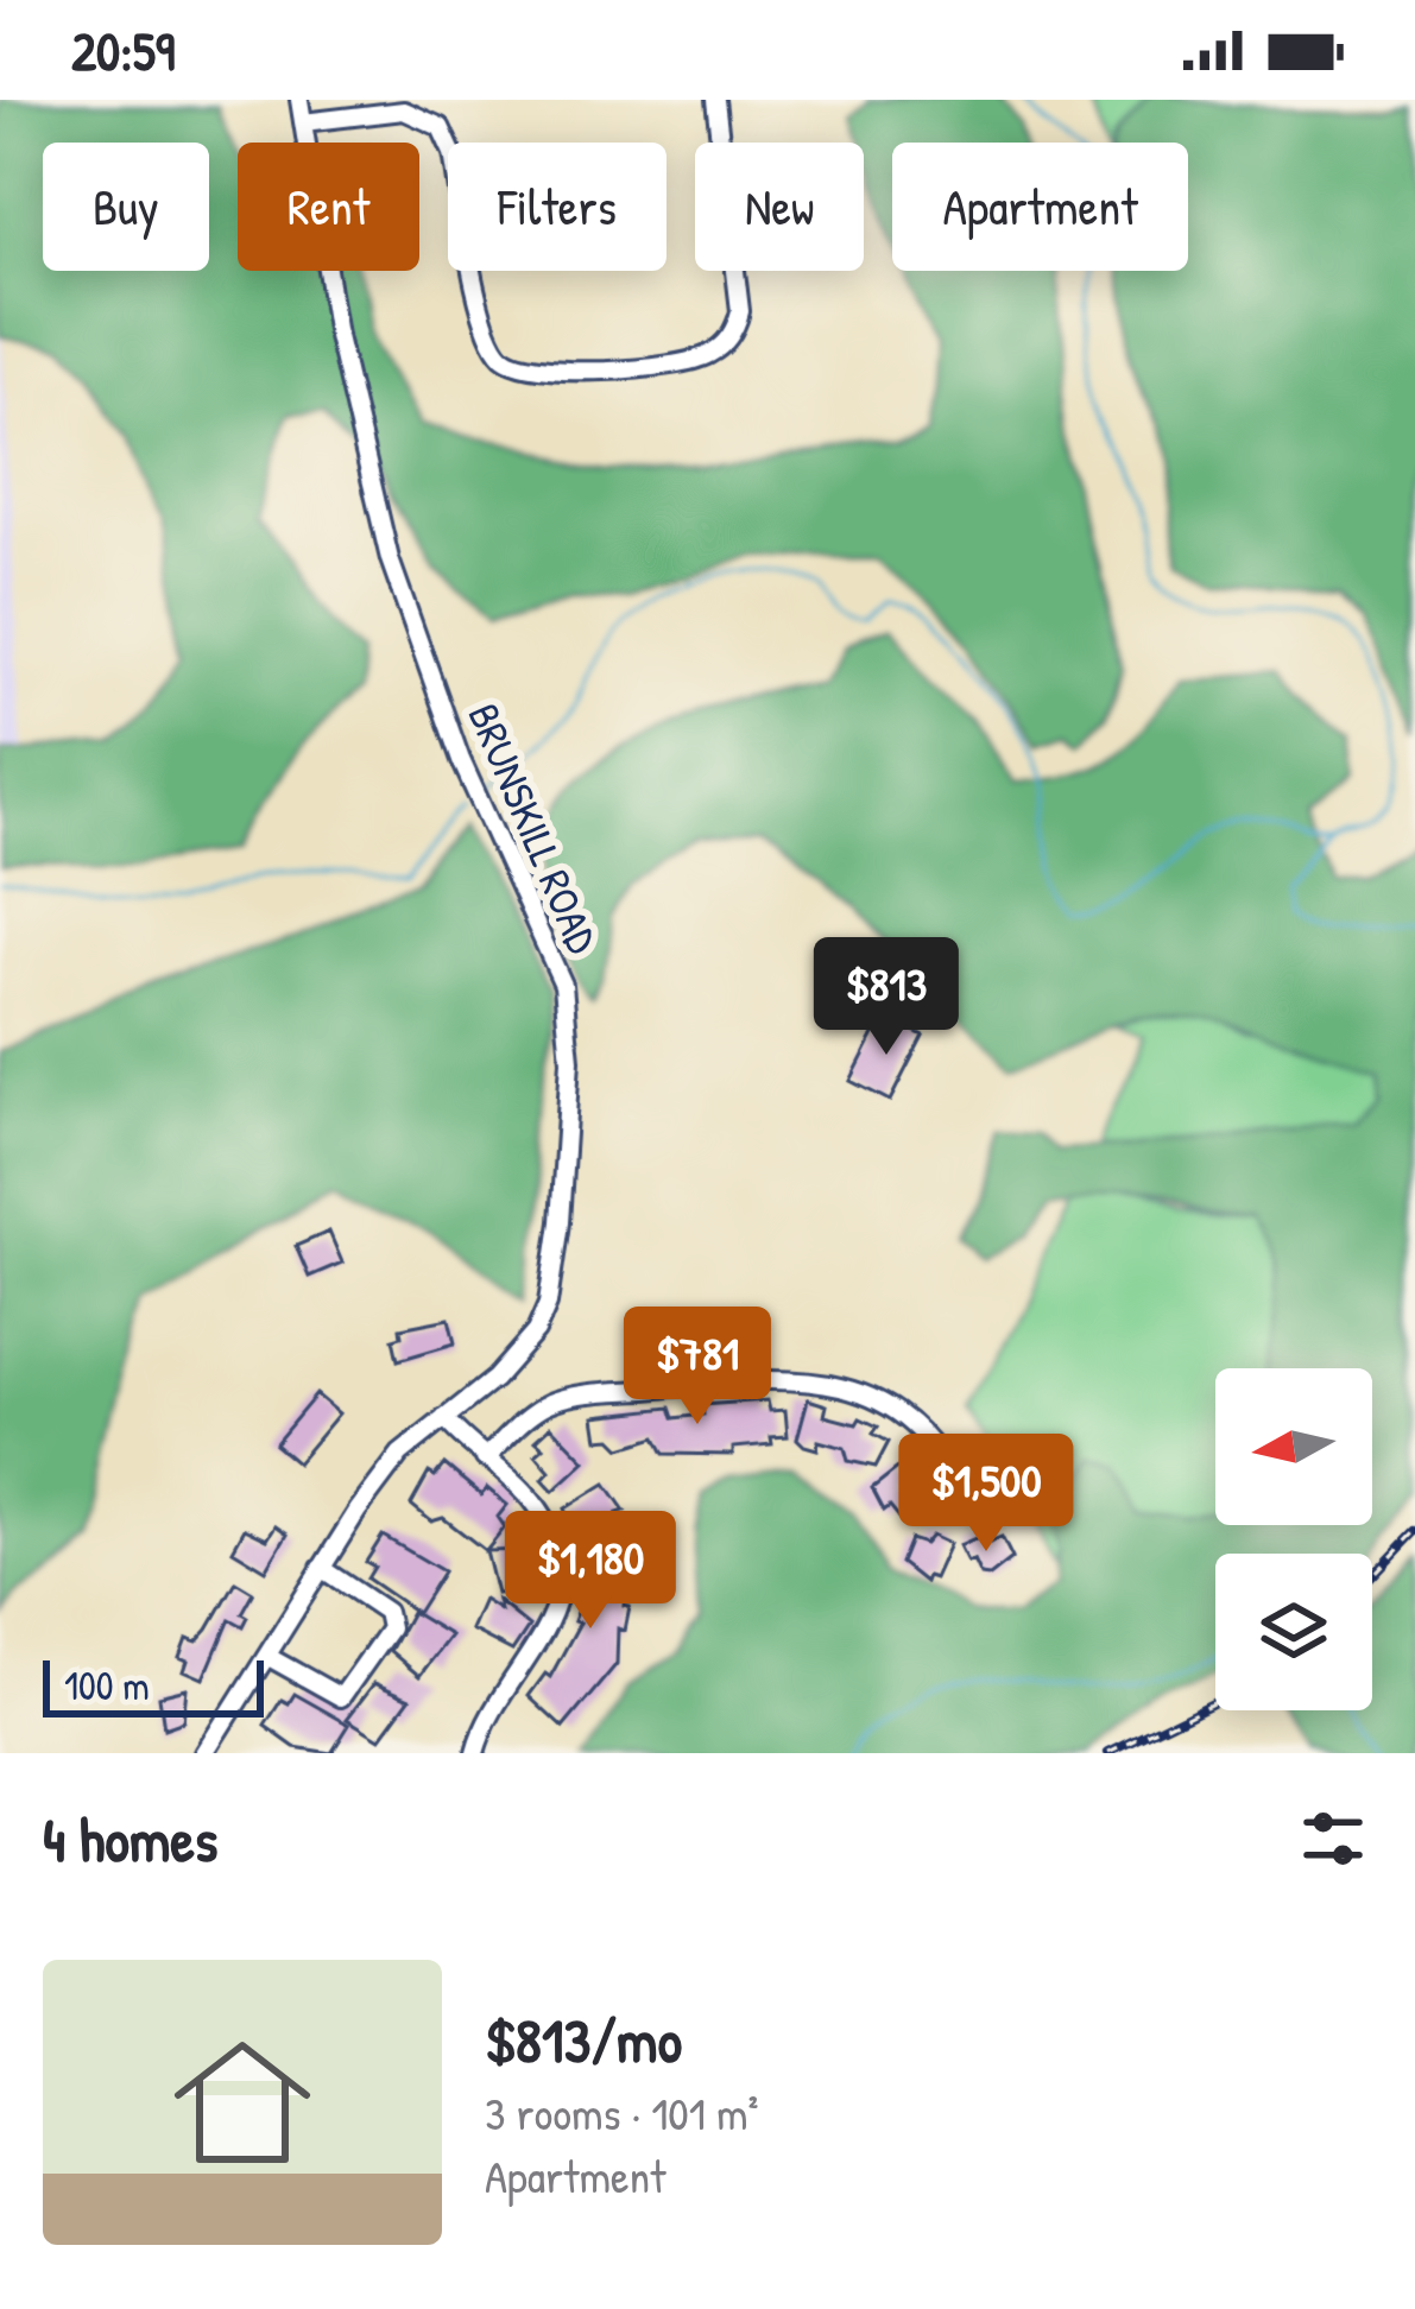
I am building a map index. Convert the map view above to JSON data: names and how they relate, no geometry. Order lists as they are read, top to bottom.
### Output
{
  "streets": {
    "street": ["BRUNSKILL ROAD"]
  },
  "scale_bar": "100 m",
  "north": "left",
  "page": {
    "status": "20:59",
    "chip": [
      "Buy",
      "Rent",
      "Filters",
      "New",
      "Apartment"
    ],
    "price": [
      "$813",
      "$781",
      "$1,500",
      "$1,180"
    ],
    "scale": "100 m",
    "heading": "4 homes",
    "list": [
      {
        "name": "$813/mo",
        "note": "3 rooms · 101 m² · Apartment"
      }
    ]
  }
}
